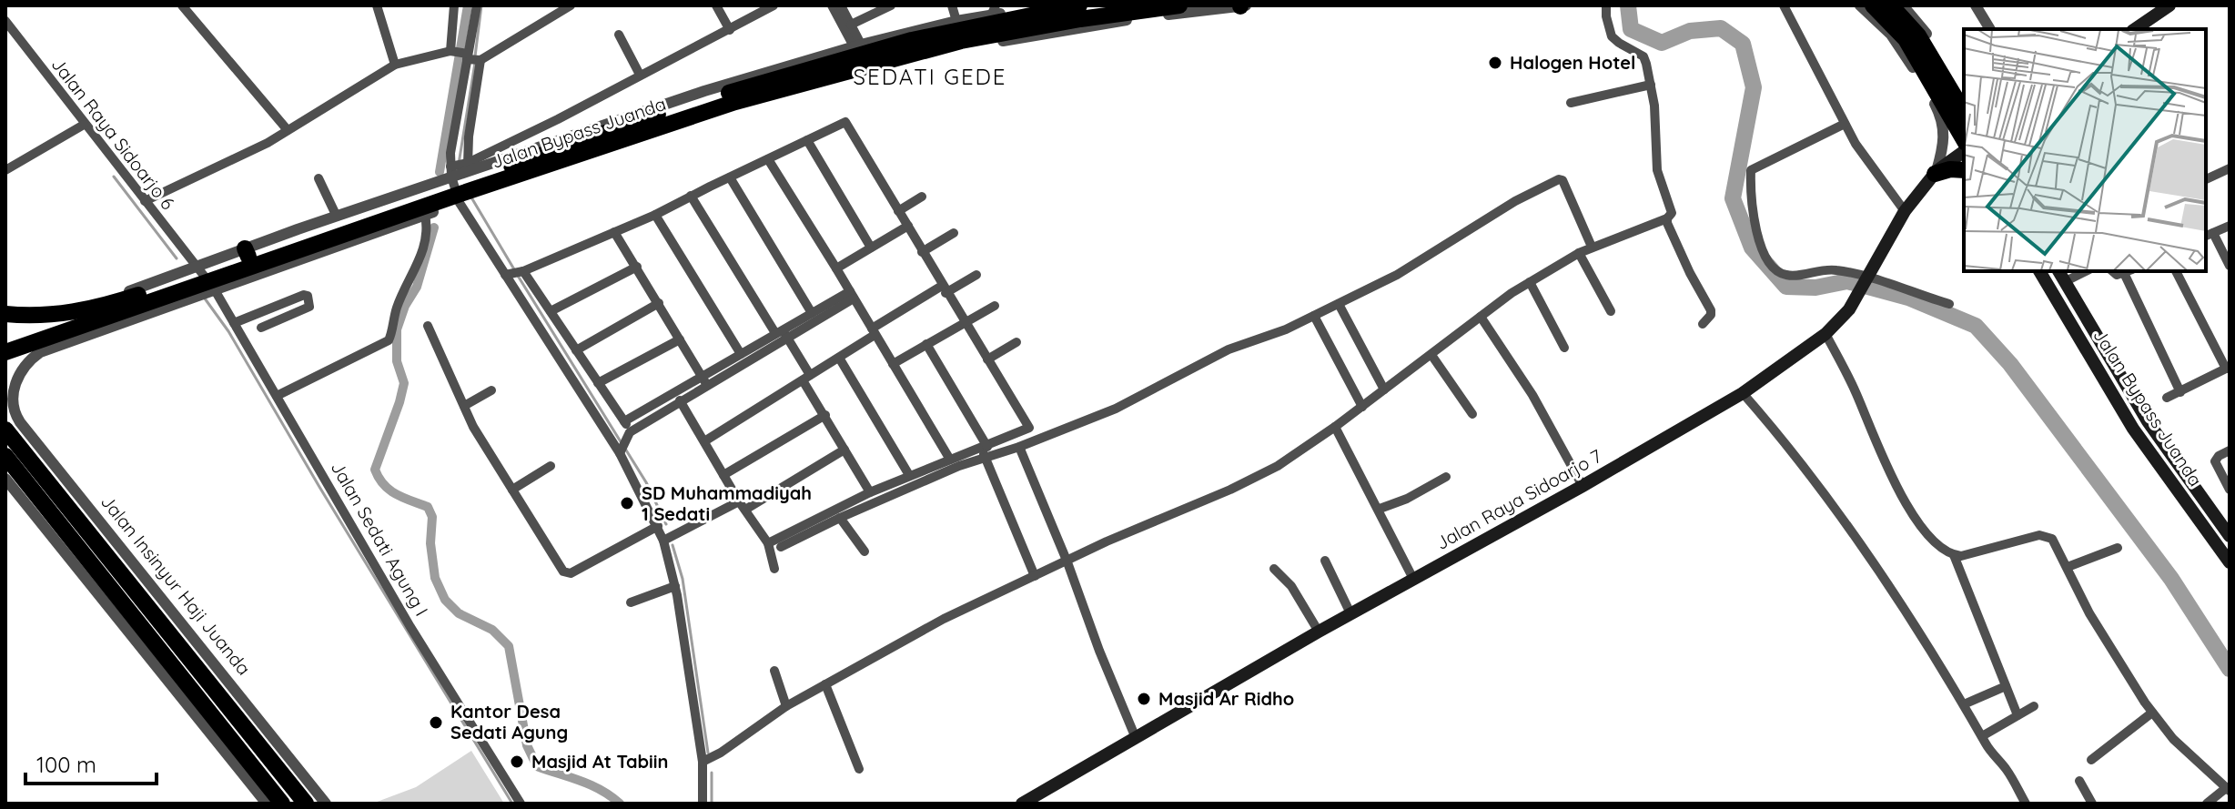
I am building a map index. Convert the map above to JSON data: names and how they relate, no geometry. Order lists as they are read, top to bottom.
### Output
{
  "streets": {
    "highway": ["Jalan Bypass Juanda", "Jalan Insinyur Haji Juanda"],
    "main road": ["Jalan Raya Sidoarjo 7"],
    "street": ["Jalan Raya Sidoarjo 6", "Jalan Sedati Agung I"]
  },
  "crossings": [
    ["Jalan Bypass Juanda", "Jalan Raya Sidoarjo 6"],
    ["Jalan Bypass Juanda", "Jalan Sedati Agung I"],
    ["Jalan Bypass Juanda", "Jalan Insinyur Haji Juanda"],
    ["Jalan Raya Sidoarjo 6", "Jalan Sedati Agung I"],
    ["Jalan Raya Sidoarjo 6", "Jalan Insinyur Haji Juanda"],
    ["Jalan Sedati Agung I", "Jalan Insinyur Haji Juanda"]
  ],
  "districts": ["SEDATI GEDE"],
  "places": [
    "Halogen Hotel",
    "SD Muhammadiyah 1 Sedati",
    "Masjid Ar Ridho",
    "Kantor Desa Sedati Agung",
    "Masjid At Tabiin"
  ],
  "scale_bar": "100 m"
}
